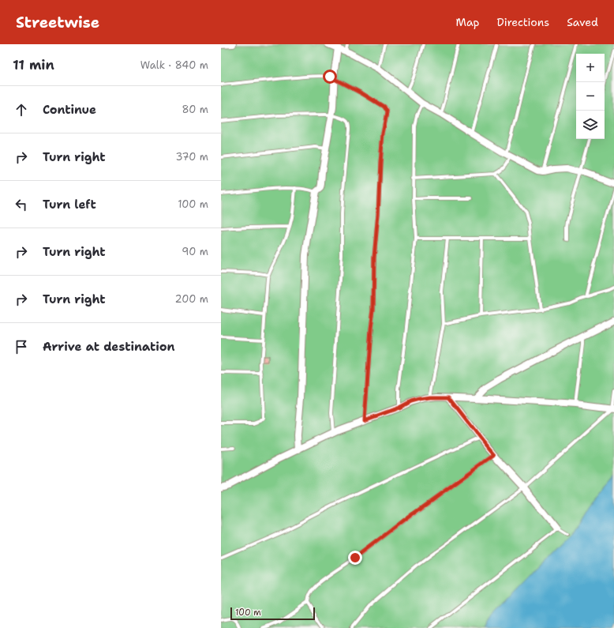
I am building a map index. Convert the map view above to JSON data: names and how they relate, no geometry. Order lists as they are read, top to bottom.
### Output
{
  "scale_bar": "100 m",
  "page": {
    "header": "Streetwise",
    "nav": ["Map", "Directions", "Saved"],
    "heading": ["11 min", "Walk · 840 m"],
    "map_buttons": ["+", "−"],
    "list": [
      ["Continue", "80 m"],
      ["Turn right", "370 m"],
      ["Turn left", "100 m"],
      ["Turn right", "90 m"],
      ["Turn right", "200 m"],
      "Arrive at destination"
    ],
    "scale": "100 m"
  }
}
